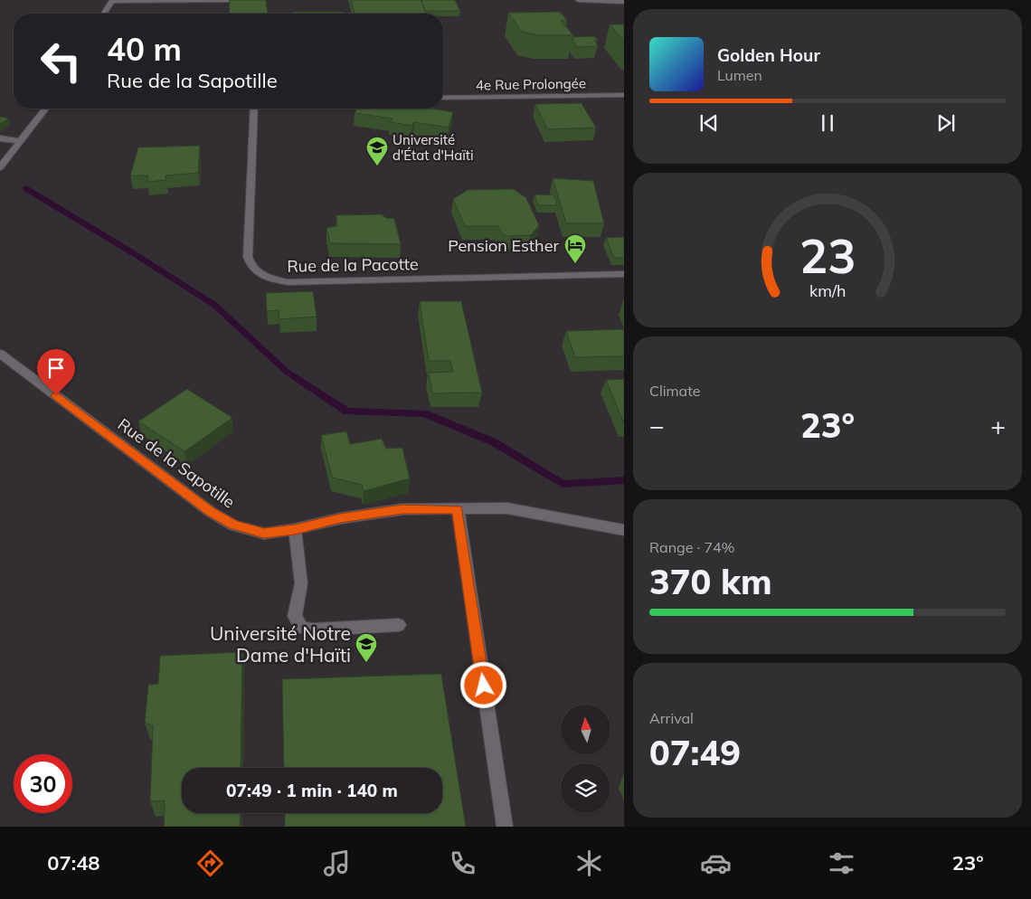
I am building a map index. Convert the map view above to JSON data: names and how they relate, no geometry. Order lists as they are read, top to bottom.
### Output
{
  "streets": {
    "street": ["4e Rue Prolongée", "Rue de la Pacotte", "Rue de la Sapotille"]
  },
  "places": {
    "school or university": ["Université d'État d'Haïti", "Université Notre Dame d'Haïti"],
    "hotel": ["Pension Esther"]
  },
  "north": "top",
  "page": {
    "turn": ["40 m", "Rue de la Sapotille"],
    "song": ["Golden Hour", "Lumen"],
    "tile": [
      "Climate",
      ["Range · 74%", "370 km"],
      ["Arrival", "07:49"]
    ],
    "heat": ["−", "23°", "+"],
    "limit": "30",
    "trip": "07:49 · 1 min · 140 m",
    "tabs": ["07:48", "23°"],
    "gauge": ["23", "km/h"]
  }
}
